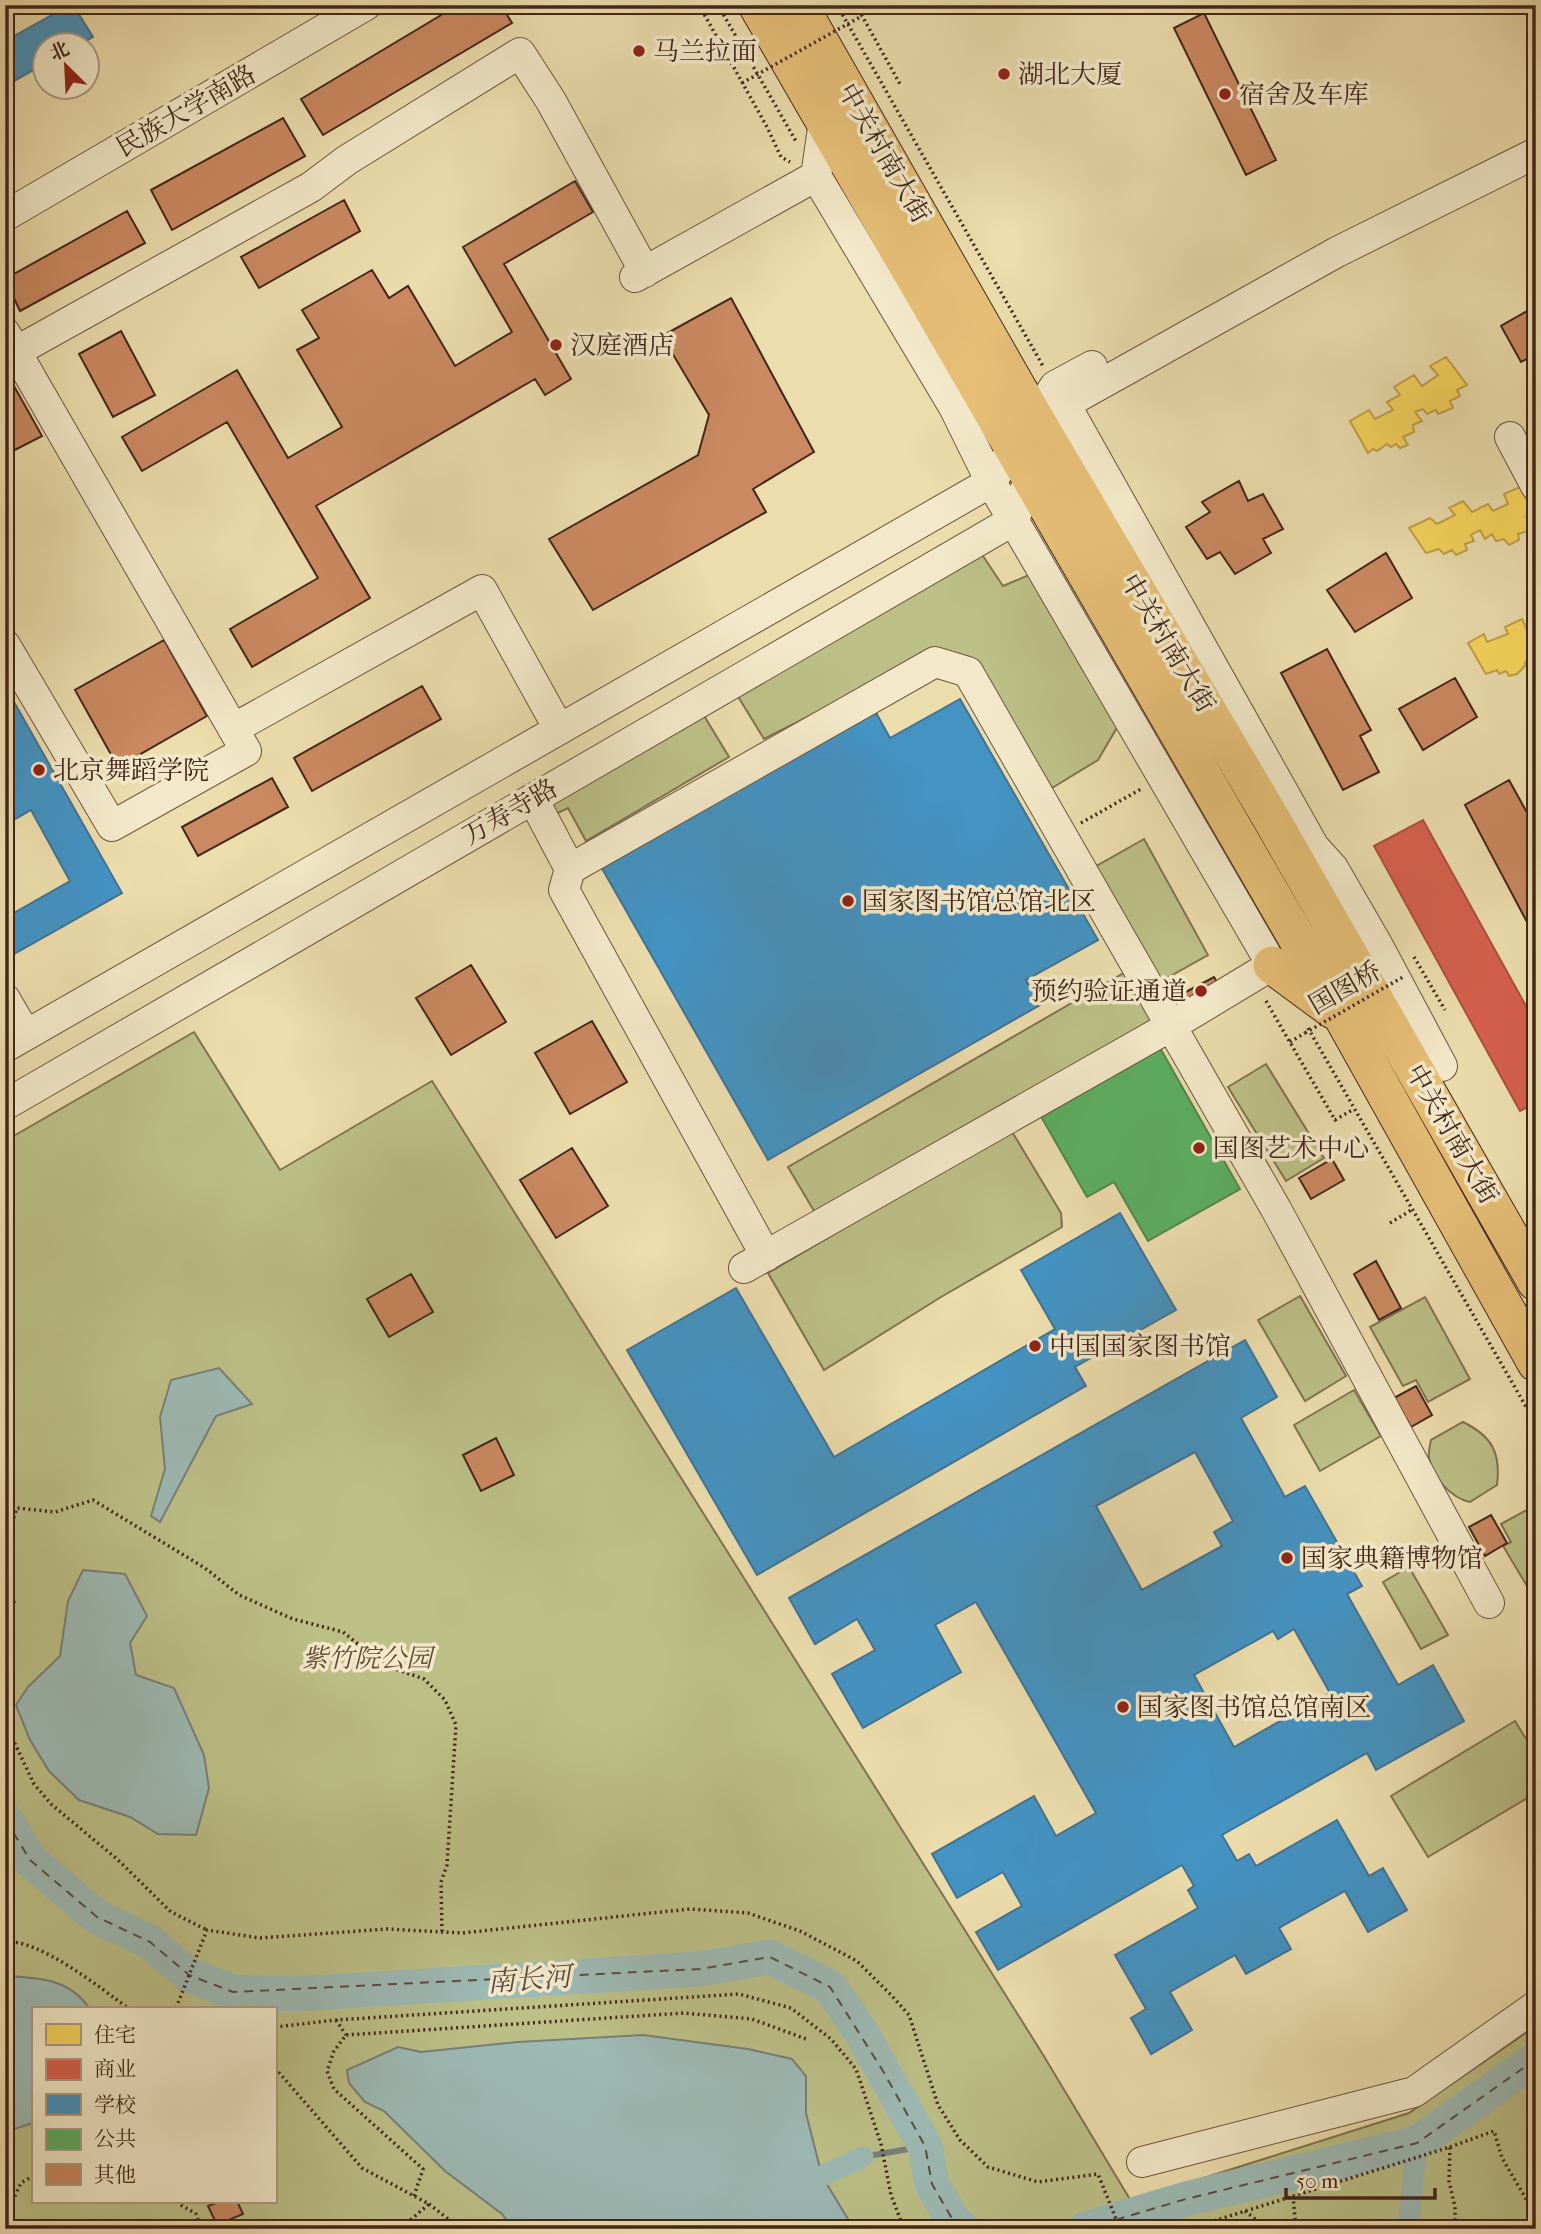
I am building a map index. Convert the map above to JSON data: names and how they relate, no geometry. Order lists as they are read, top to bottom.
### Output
{
  "streets": {
    "main road": ["中关村南大街"],
    "street": ["民族大学南路", "万寿寺路"],
    "path": ["国图桥"]
  },
  "water": ["南长河"],
  "parks": ["紫竹院公园"],
  "places": [
    "马兰拉面",
    "湖北大厦",
    "宿舍及车库",
    "汉庭酒店",
    "北京舞蹈学院",
    "国家图书馆总馆北区",
    "预约验证通道",
    "国图艺术中心",
    "中国国家图书馆",
    "国家典籍博物馆",
    "国家图书馆总馆南区"
  ],
  "legend": [
    "住宅",
    "商业",
    "学校",
    "公共",
    "其他"
  ],
  "scale_bar": "50 m",
  "north": "top left"
}
